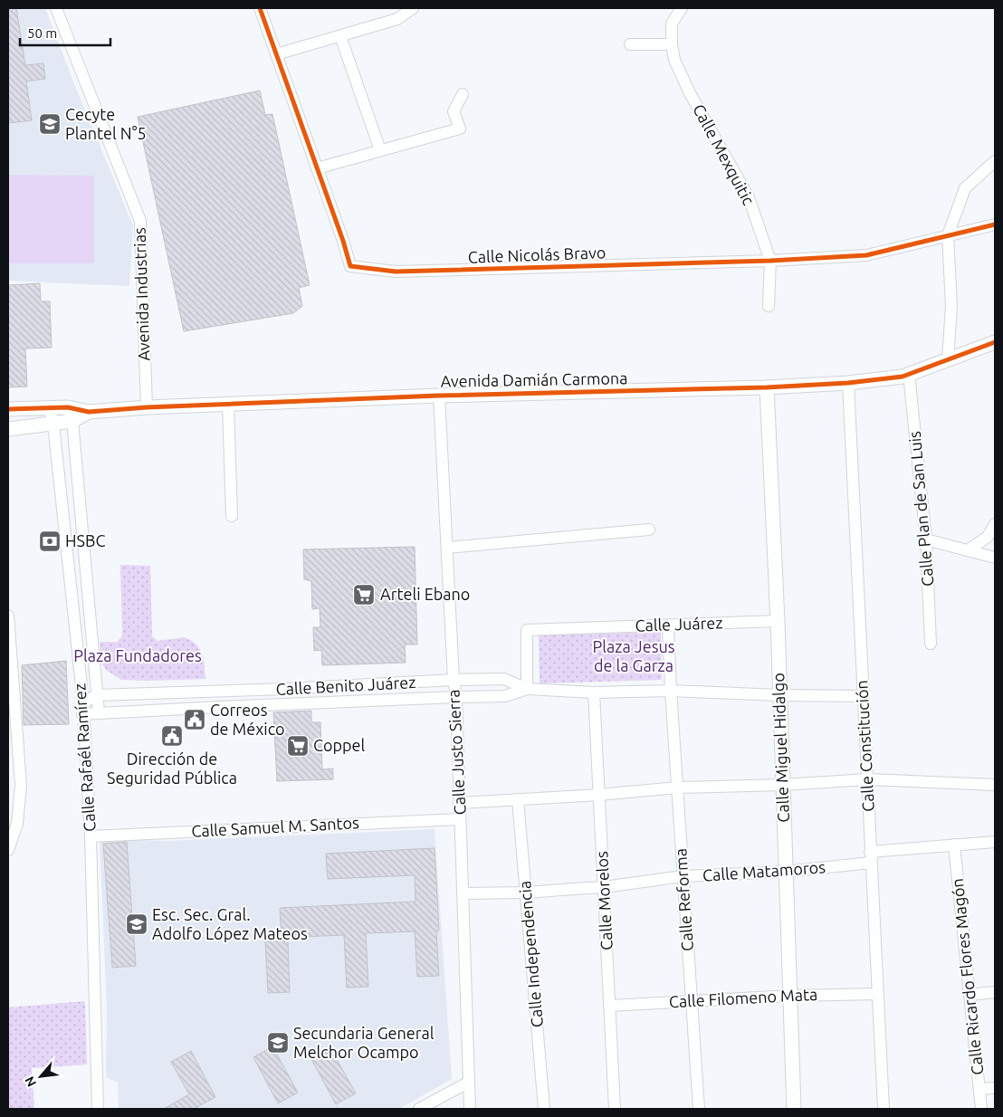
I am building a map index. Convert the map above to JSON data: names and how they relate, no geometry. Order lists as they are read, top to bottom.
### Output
{
  "streets": {
    "street": [
      "Calle Mexquitic",
      "Calle Nicolás Bravo",
      "Avenida Industrias",
      "Avenida Damián Carmona",
      "Calle Plan de San Luis",
      "Calle Juárez",
      "Calle Benito Juárez",
      "Calle Constitución",
      "Calle Miguel Hidalgo",
      "Calle Justo Sierra",
      "Calle Rafaél Ramírez",
      "Calle Samuel M. Santos",
      "Calle Matamoros",
      "Calle Reforma",
      "Calle Morelos",
      "Calle Independencia",
      "Calle Ricardo Flores Magón",
      "Calle Filomeno Mata"
    ]
  },
  "crossings": [
    ["Calle Mexquitic", "Calle Nicolás Bravo"],
    ["Avenida Industrias", "Avenida Damián Carmona"],
    ["Avenida Damián Carmona", "Calle Plan de San Luis"],
    ["Avenida Damián Carmona", "Calle Constitución"],
    ["Avenida Damián Carmona", "Calle Miguel Hidalgo"],
    ["Avenida Damián Carmona", "Calle Justo Sierra"],
    ["Avenida Damián Carmona", "Calle Rafaél Ramírez"],
    ["Calle Juárez", "Calle Benito Juárez"],
    ["Calle Juárez", "Calle Miguel Hidalgo"],
    ["Calle Juárez", "Calle Reforma"],
    ["Calle Benito Juárez", "Calle Constitución"],
    ["Calle Benito Juárez", "Calle Miguel Hidalgo"],
    ["Calle Benito Juárez", "Calle Justo Sierra"],
    ["Calle Benito Juárez", "Calle Rafaél Ramírez"],
    ["Calle Benito Juárez", "Calle Reforma"],
    ["Calle Benito Juárez", "Calle Morelos"],
    ["Calle Constitución", "Calle Matamoros"],
    ["Calle Constitución", "Calle Filomeno Mata"],
    ["Calle Miguel Hidalgo", "Calle Matamoros"],
    ["Calle Miguel Hidalgo", "Calle Filomeno Mata"],
    ["Calle Justo Sierra", "Calle Samuel M. Santos"],
    ["Calle Justo Sierra", "Calle Matamoros"],
    ["Calle Rafaél Ramírez", "Calle Samuel M. Santos"],
    ["Calle Matamoros", "Calle Reforma"],
    ["Calle Matamoros", "Calle Morelos"],
    ["Calle Matamoros", "Calle Independencia"],
    ["Calle Matamoros", "Calle Ricardo Flores Magón"],
    ["Calle Reforma", "Calle Filomeno Mata"],
    ["Calle Morelos", "Calle Filomeno Mata"]
  ],
  "parks": ["Plaza Jesus de la Garza", "Plaza Fundadores"],
  "places": {
    "school or university": ["Cecyte Plantel N°5", "Esc. Sec. Gral. Adolfo López Mateos", "Secundaria General Melchor Ocampo"],
    "bank": ["HSBC"],
    "supermarket": ["Arteli Ebano", "Coppel"],
    "public building": ["Correos de México", "Dirección de Seguridad Pública"]
  },
  "scale_bar": "50 m",
  "north": "bottom left"
}
